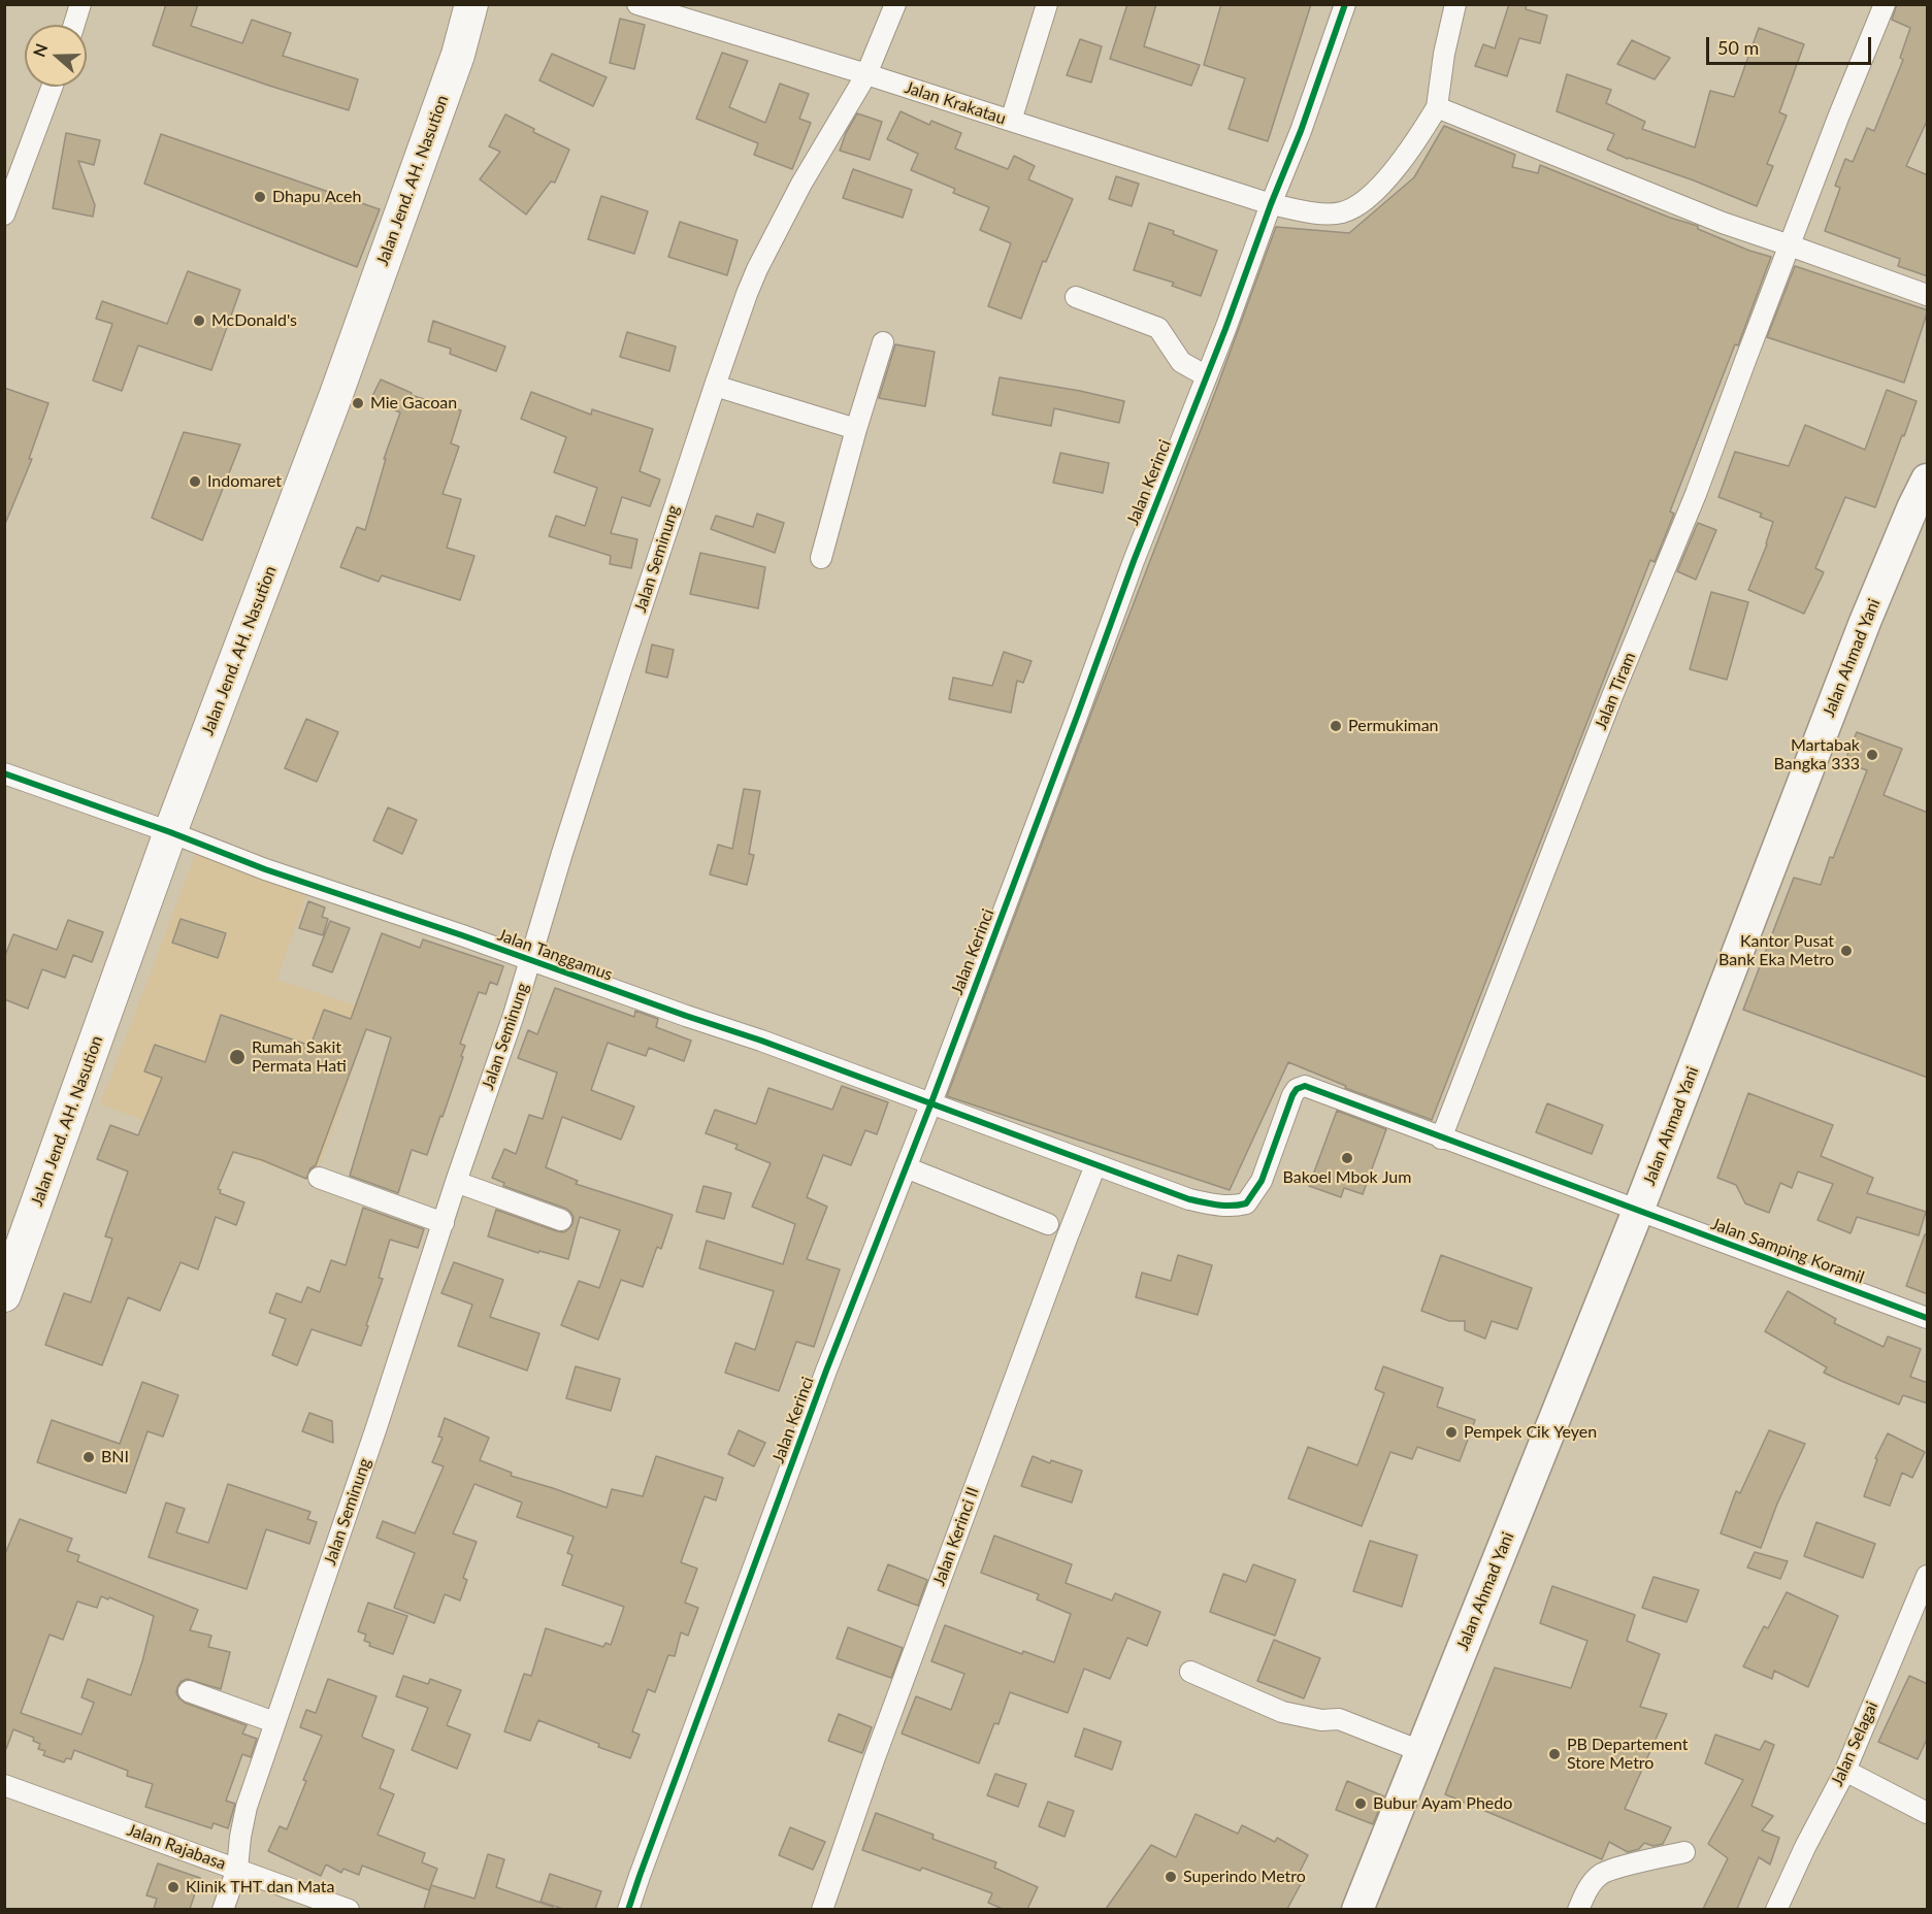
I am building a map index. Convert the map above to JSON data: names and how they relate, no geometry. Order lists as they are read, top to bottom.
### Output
{
  "streets": {
    "highway": ["Jalan Jend. AH. Nasution"],
    "main road": ["Jalan Ahmad Yani"],
    "street": [
      "Jalan Krakatau",
      "Jalan Kerinci",
      "Jalan Seminung",
      "Jalan Tiram",
      "Jalan Tanggamus",
      "Jalan Samping Koramil",
      "Jalan Kerinci II",
      "Jalan Selagai",
      "Jalan Rajabasa"
    ]
  },
  "crossings": [
    ["Jalan Krakatau", "Jalan Kerinci"],
    ["Jalan Krakatau", "Jalan Seminung"],
    ["Jalan Jend. AH. Nasution", "Jalan Tanggamus"],
    ["Jalan Kerinci", "Jalan Tanggamus"],
    ["Jalan Seminung", "Jalan Tanggamus"],
    ["Jalan Seminung", "Jalan Rajabasa"],
    ["Jalan Ahmad Yani", "Jalan Samping Koramil"],
    ["Jalan Tiram", "Jalan Tanggamus"],
    ["Jalan Tiram", "Jalan Samping Koramil"],
    ["Jalan Tanggamus", "Jalan Samping Koramil"],
    ["Jalan Tanggamus", "Jalan Kerinci II"]
  ],
  "places": [
    "Dhapu Aceh",
    "McDonald's",
    "Mie Gacoan",
    "Indomaret",
    "Permukiman",
    "Martabak Bangka 333",
    "Kantor Pusat Bank Eka Metro",
    "Rumah Sakit Permata Hati",
    "Bakoel Mbok Jum",
    "Pempek Cik Yeyen",
    "BNI",
    "PB Departement Store Metro",
    "Bubur Ayam Phedo",
    "Superindo Metro",
    "Klinik THT dan Mata"
  ],
  "scale_bar": "50 m",
  "north": "left"
}
